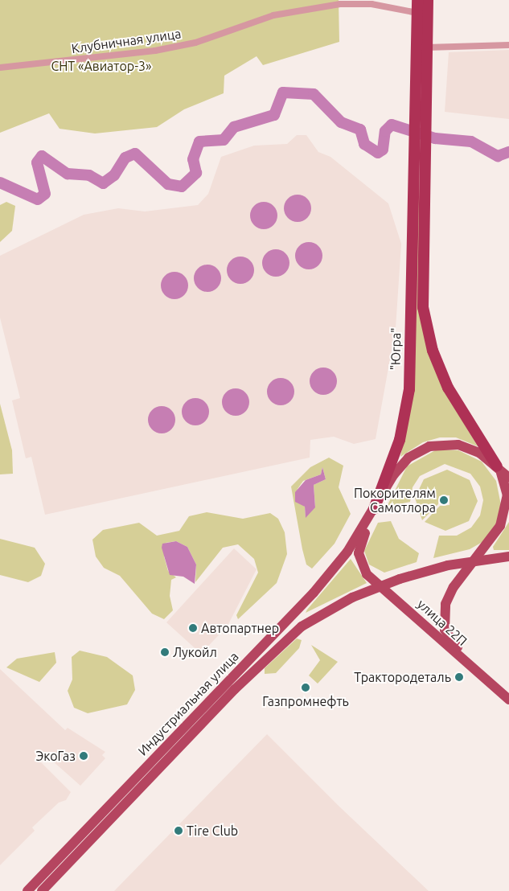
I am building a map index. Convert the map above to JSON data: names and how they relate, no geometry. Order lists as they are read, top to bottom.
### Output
{
  "streets": {
    "highway": ["\"Югра\""],
    "main road": ["улица 22П", "Индустриальная улица"],
    "street": ["Клубничная улица"]
  },
  "crossings": [
    ["\"Югра\"", "улица 22П"],
    ["\"Югра\"", "Индустриальная улица"],
    ["улица 22П", "Индустриальная улица"]
  ],
  "parks": ["СНТ «Авиатор-3»"],
  "places": [
    "Покорителям Самотлора",
    "Автопартнер",
    "Лукойл",
    "Трактородеталь",
    "Газпромнефть",
    "ЭкоГаз",
    "Tire Club"
  ]
}
